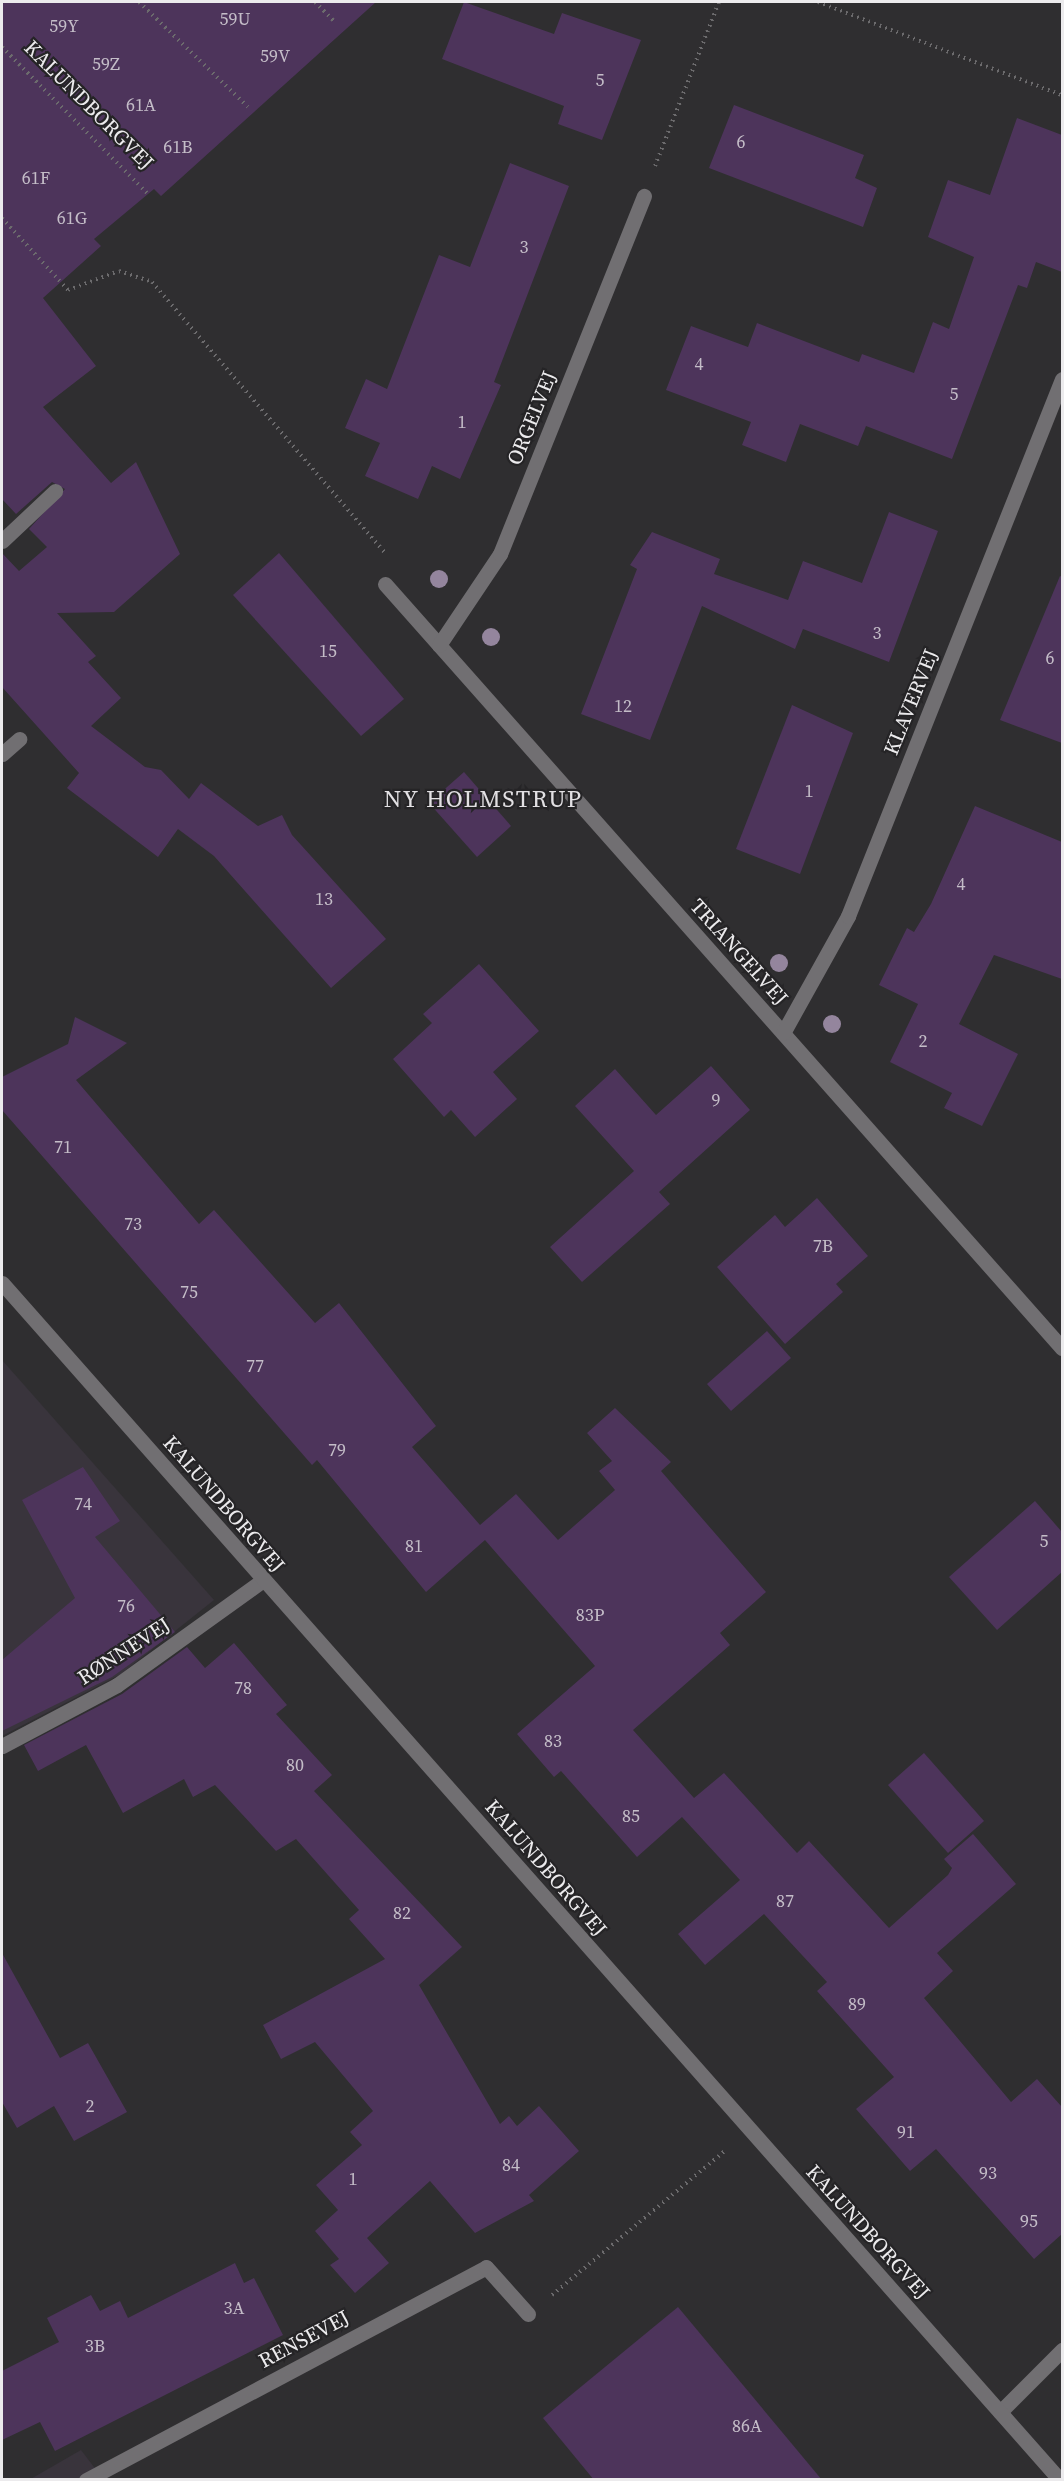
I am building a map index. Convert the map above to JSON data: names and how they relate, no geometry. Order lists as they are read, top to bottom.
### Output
{
  "streets": {
    "street": [
      "KALUNDBORGVEJ",
      "ORGELVEJ",
      "KLAVERVEJ",
      "TRIANGELVEJ",
      "RØNNEVEJ",
      "RENSEVEJ"
    ]
  },
  "crossings": [
    ["KALUNDBORGVEJ", "RØNNEVEJ"],
    ["ORGELVEJ", "TRIANGELVEJ"],
    ["KLAVERVEJ", "TRIANGELVEJ"]
  ],
  "districts": ["NY HOLMSTRUP"],
  "house_numbers": [
    "59U",
    "59Y",
    "59V",
    "59Z",
    "5",
    "61A",
    "6",
    "61B",
    "61F",
    "61G",
    "3",
    "4",
    "5",
    "1",
    "3",
    "15",
    "6",
    "12",
    "1",
    "4",
    "13",
    "2",
    "9",
    "71",
    "73",
    "7B",
    "75",
    "77",
    "79",
    "74",
    "5",
    "81",
    "76",
    "83P",
    "78",
    "83",
    "80",
    "85",
    "87",
    "82",
    "89",
    "2",
    "91",
    "84",
    "93",
    "1",
    "95",
    "3A",
    "3B",
    "86A"
  ]
}
